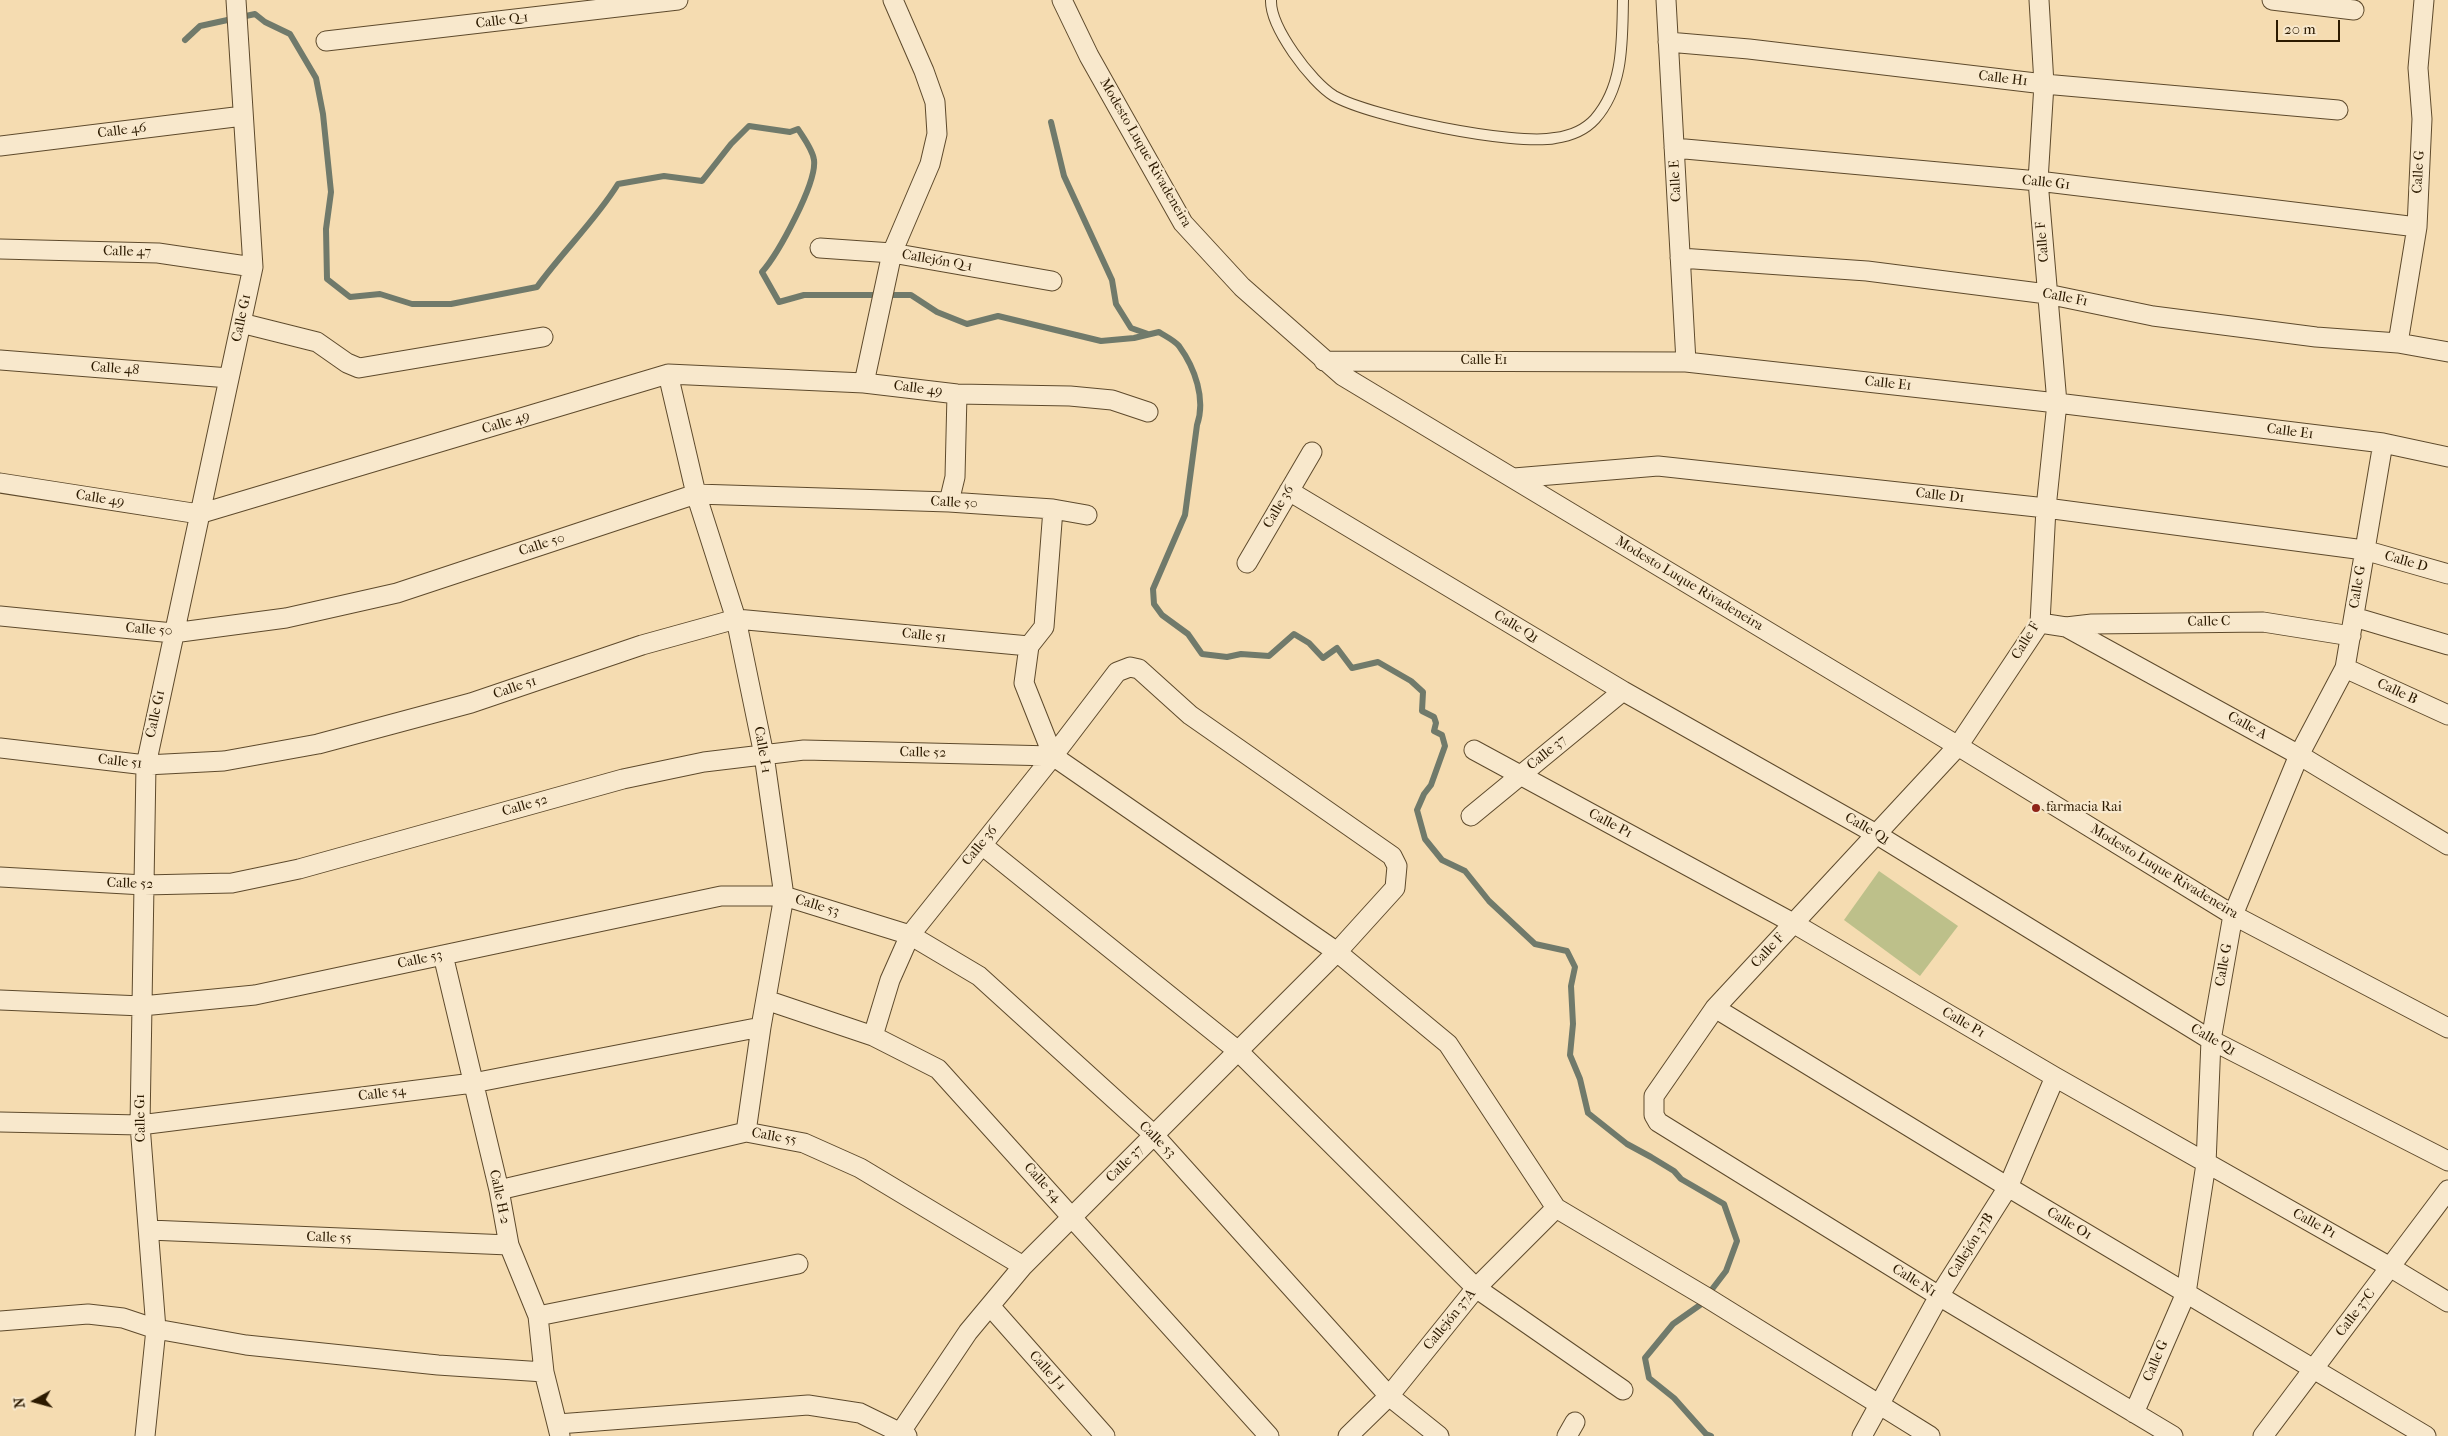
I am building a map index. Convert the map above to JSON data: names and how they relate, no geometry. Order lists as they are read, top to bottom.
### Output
{
  "streets": {
    "street": [
      "Calle Q-1",
      "Calle H1",
      "Calle 46",
      "Modesto Luque Rivadeneira",
      "Calle G",
      "Calle E",
      "Calle G1",
      "Calle F",
      "Calle 47",
      "Callejón Q-1",
      "Calle F1",
      "Calle E1",
      "Calle 48",
      "Calle 49",
      "Calle D1",
      "Calle 50",
      "Calle 36",
      "Calle D",
      "Calle C",
      "Calle Q1",
      "Calle 51",
      "Calle B",
      "Calle A",
      "Calle I-1",
      "Calle 52",
      "Calle 37",
      "Calle P1",
      "Calle 53",
      "Calle 54",
      "Calle 55",
      "Calle H-2",
      "Calle O1",
      "Callejón 37B",
      "Calle N1",
      "Calle 37C",
      "Callejón 37A",
      "Calle J-1"
    ]
  },
  "crossings": [
    ["Calle H1", "Calle E"],
    ["Calle H1", "Calle F"],
    ["Calle 46", "Calle G1"],
    ["Modesto Luque Rivadeneira", "Calle G"],
    ["Modesto Luque Rivadeneira", "Calle F"],
    ["Modesto Luque Rivadeneira", "Calle E1"],
    ["Modesto Luque Rivadeneira", "Calle D1"],
    ["Calle G", "Calle G1"],
    ["Calle G", "Calle F1"],
    ["Calle G", "Calle E1"],
    ["Calle G", "Calle D1"],
    ["Calle G", "Calle D"],
    ["Calle G", "Calle C"],
    ["Calle G", "Calle Q1"],
    ["Calle G", "Calle B"],
    ["Calle G", "Calle A"],
    ["Calle G", "Calle P1"],
    ["Calle G", "Calle O1"],
    ["Calle G", "Calle N1"],
    ["Calle E", "Calle G1"],
    ["Calle E", "Calle F1"],
    ["Calle E", "Calle E1"],
    ["Calle G1", "Calle F"],
    ["Calle G1", "Calle 47"],
    ["Calle G1", "Calle 48"],
    ["Calle G1", "Calle 49"],
    ["Calle G1", "Calle 50"],
    ["Calle G1", "Calle 51"],
    ["Calle G1", "Calle 52"],
    ["Calle G1", "Calle 53"],
    ["Calle G1", "Calle 54"],
    ["Calle G1", "Calle 55"],
    ["Calle F", "Calle F1"],
    ["Calle F", "Calle E1"],
    ["Calle F", "Calle D1"],
    ["Calle F", "Calle Q1"],
    ["Calle F", "Calle A"],
    ["Calle F", "Calle P1"],
    ["Calle F", "Calle O1"],
    ["Calle F", "Calle N1"],
    ["Calle 49", "Calle I-1"],
    ["Calle D1", "Calle D"],
    ["Calle 50", "Calle I-1"],
    ["Calle 36", "Calle Q1"],
    ["Calle 36", "Calle 52"],
    ["Calle 36", "Calle 37"],
    ["Calle 36", "Calle 53"],
    ["Calle 36", "Calle 54"],
    ["Calle C", "Calle A"],
    ["Calle Q1", "Calle 37"],
    ["Calle 51", "Calle I-1"],
    ["Calle I-1", "Calle 52"],
    ["Calle I-1", "Calle 53"],
    ["Calle I-1", "Calle 54"],
    ["Calle I-1", "Calle 55"],
    ["Calle 37", "Calle P1"],
    ["Calle 37", "Calle 53"],
    ["Calle 37", "Calle 54"],
    ["Calle 37", "Calle 55"],
    ["Calle 37", "Calle J-1"],
    ["Calle P1", "Callejón 37B"],
    ["Calle P1", "Calle 37C"],
    ["Calle 53", "Calle H-2"],
    ["Calle 53", "Callejón 37A"],
    ["Calle 54", "Calle H-2"],
    ["Calle 55", "Calle H-2"],
    ["Calle O1", "Callejón 37B"],
    ["Calle O1", "Calle 37C"],
    ["Callejón 37B", "Calle N1"]
  ],
  "places": ["farmacia Rai"],
  "scale_bar": "20 m",
  "north": "left"
}
